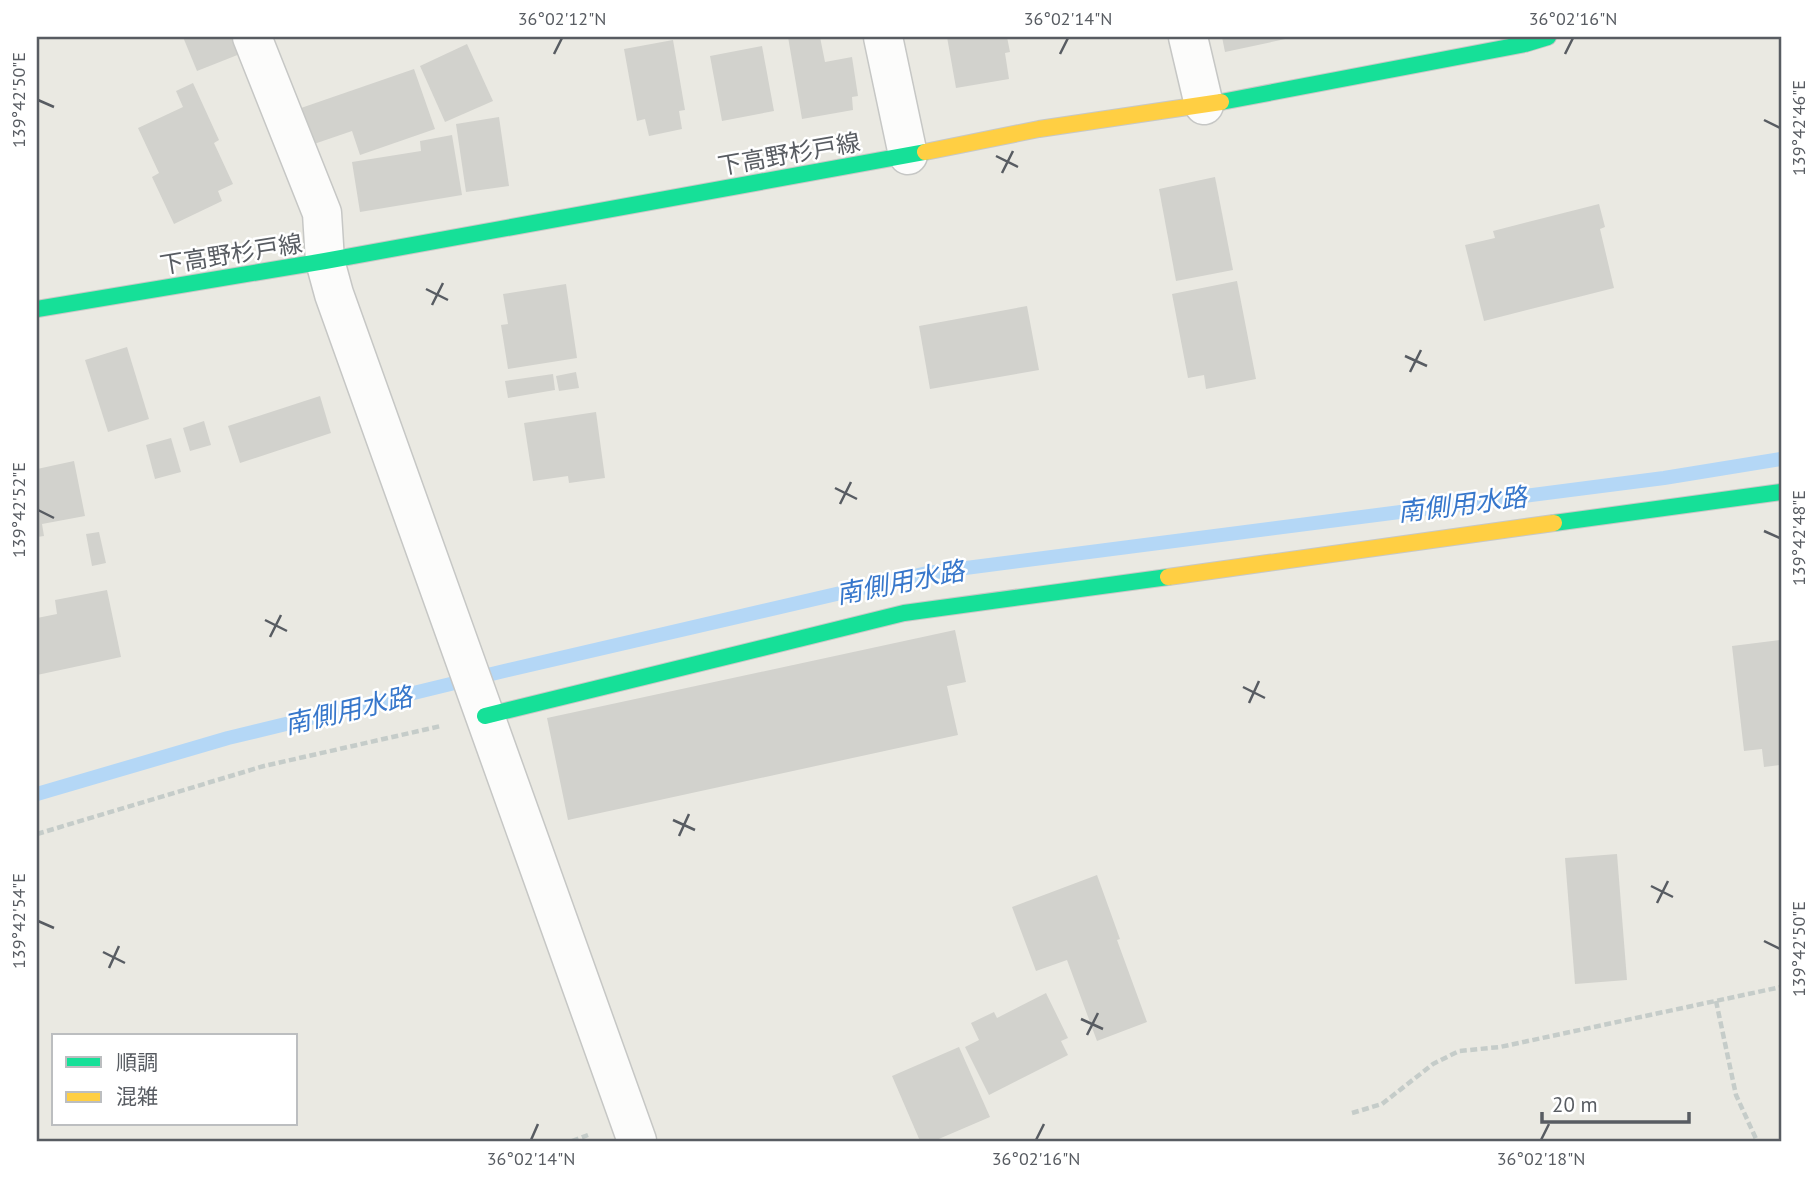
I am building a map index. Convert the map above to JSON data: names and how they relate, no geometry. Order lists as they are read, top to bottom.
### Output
{
  "streets": {
    "main road": ["下高野杉戸線"]
  },
  "water": ["南側用水路"],
  "legend": ["順調", "混雑"],
  "scale_bar": "20 m",
  "coordinates": [
    "36°02'12\"N",
    "36°02'14\"N",
    "36°02'16\"N",
    "139°42'50\"E",
    "139°42'46\"E",
    "139°42'52\"E",
    "139°42'48\"E",
    "139°42'54\"E",
    "36°02'18\"N"
  ]
}
